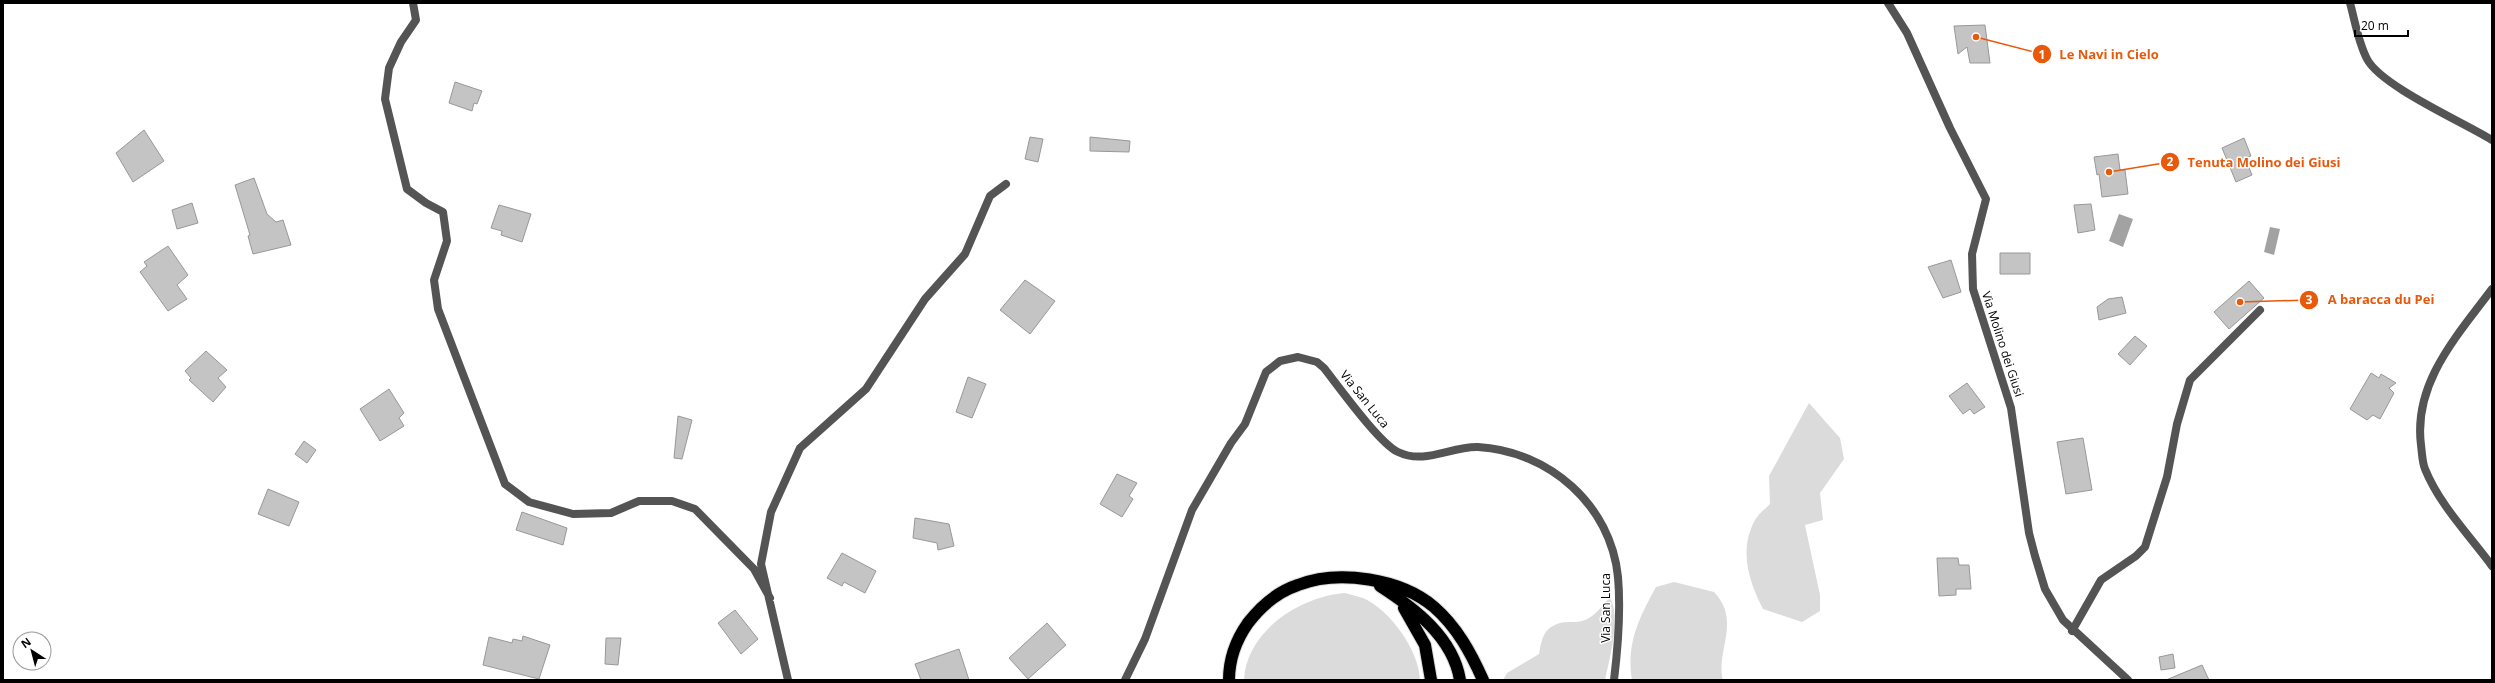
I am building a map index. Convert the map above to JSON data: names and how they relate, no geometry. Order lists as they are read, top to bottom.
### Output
{
  "streets": {
    "street": ["Via Molino dei Giusi", "Via San Luca"]
  },
  "places": ["Le Navi in Cielo", "Tenuta Molino dei Giusi", "A baracca du Pei"],
  "scale_bar": "20 m",
  "north": "top left"
}
